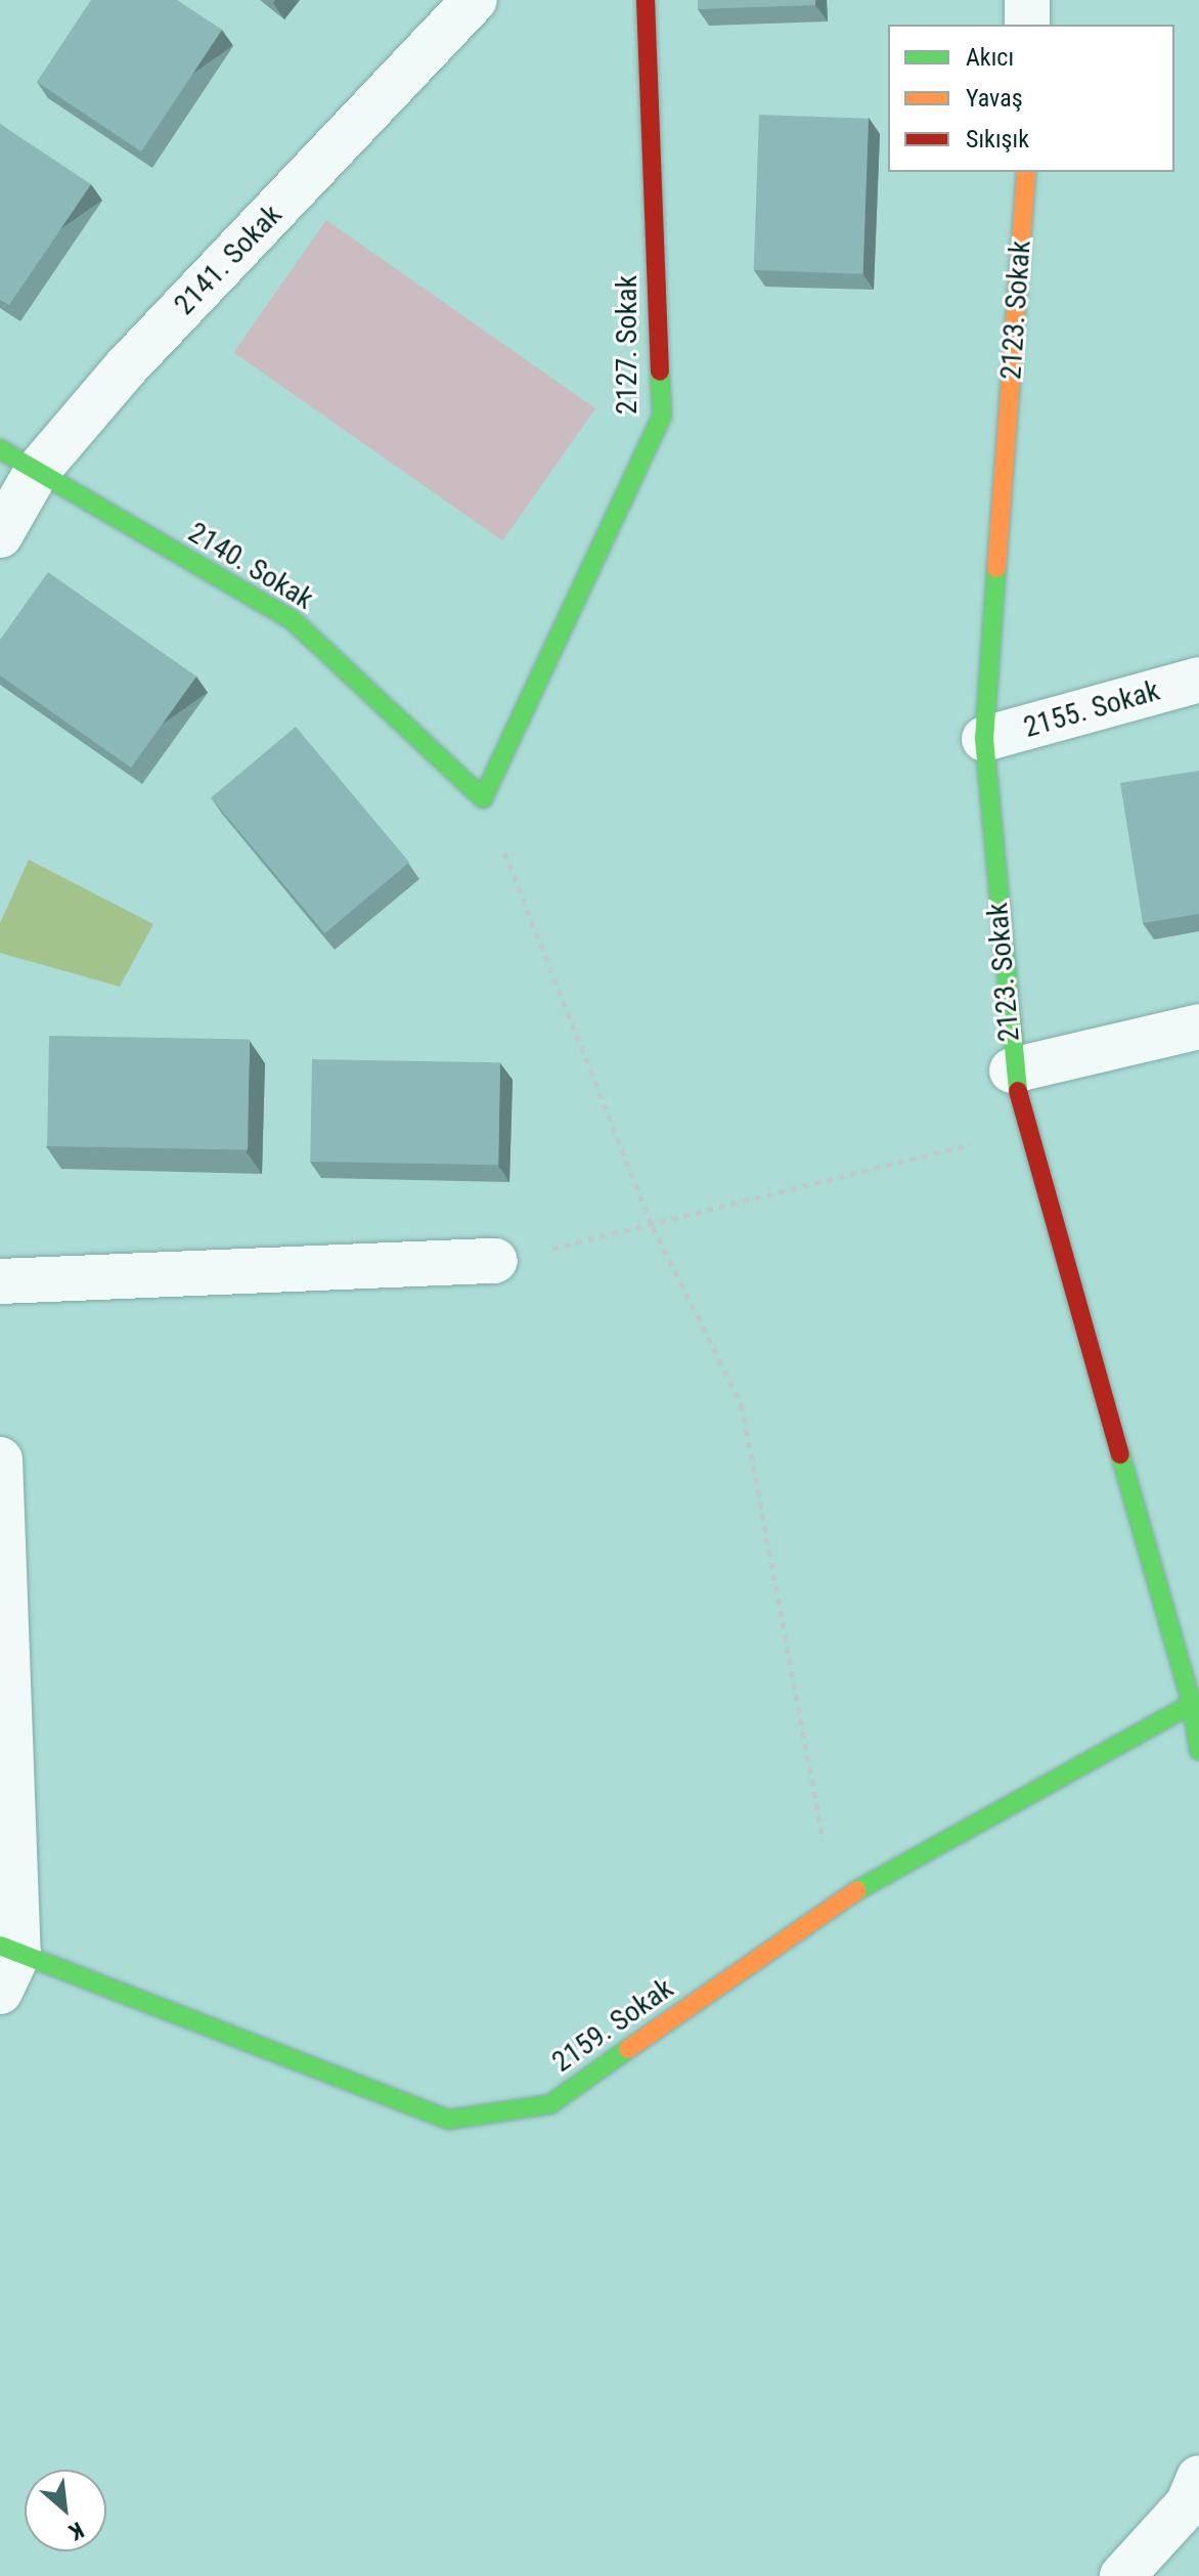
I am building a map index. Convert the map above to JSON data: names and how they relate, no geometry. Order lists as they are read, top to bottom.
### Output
{
  "streets": {
    "street": [
      "2141. Sokak",
      "2123. Sokak",
      "2127. Sokak",
      "2140. Sokak",
      "2155. Sokak",
      "2159. Sokak"
    ]
  },
  "crossings": [
    ["2141. Sokak", "2140. Sokak"],
    ["2123. Sokak", "2155. Sokak"],
    ["2123. Sokak", "2159. Sokak"],
    ["2127. Sokak", "2140. Sokak"]
  ],
  "legend": ["Akıcı", "Yavaş", "Sıkışık"],
  "north": "bottom right"
}
